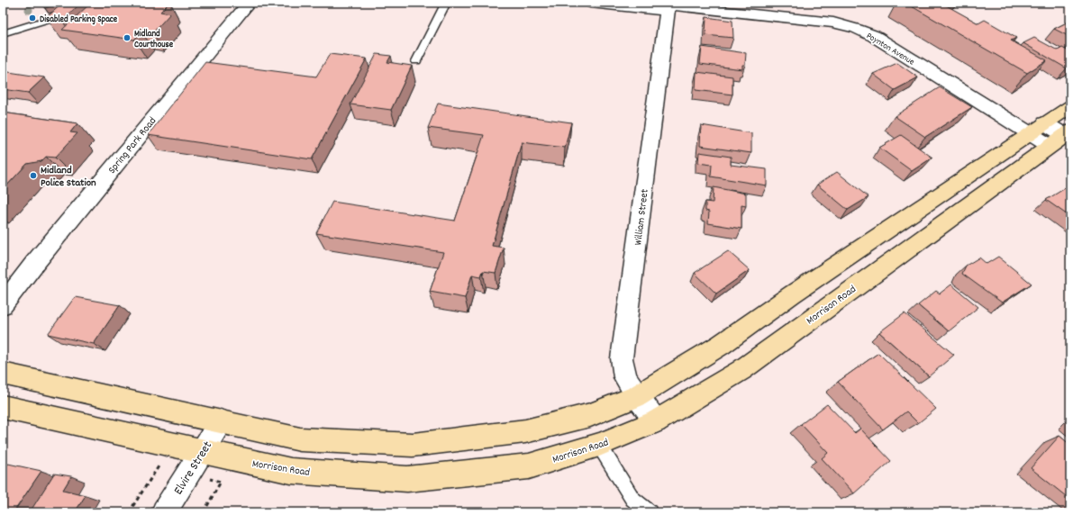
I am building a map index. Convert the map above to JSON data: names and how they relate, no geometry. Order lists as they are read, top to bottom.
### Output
{
  "streets": {
    "main road": ["Morrison Road"],
    "street": [
      "Poynton Avenue",
      "Spring Park Road",
      "William Street",
      "Elvire Street"
    ]
  },
  "crossings": [
    ["Poynton Avenue", "William Street"],
    ["Poynton Avenue", "Morrison Road"],
    ["William Street", "Morrison Road"],
    ["Morrison Road", "Elvire Street"]
  ],
  "places": ["Disabled Parking Space", "Midland Courthouse", "Midland Police Station"]
}
